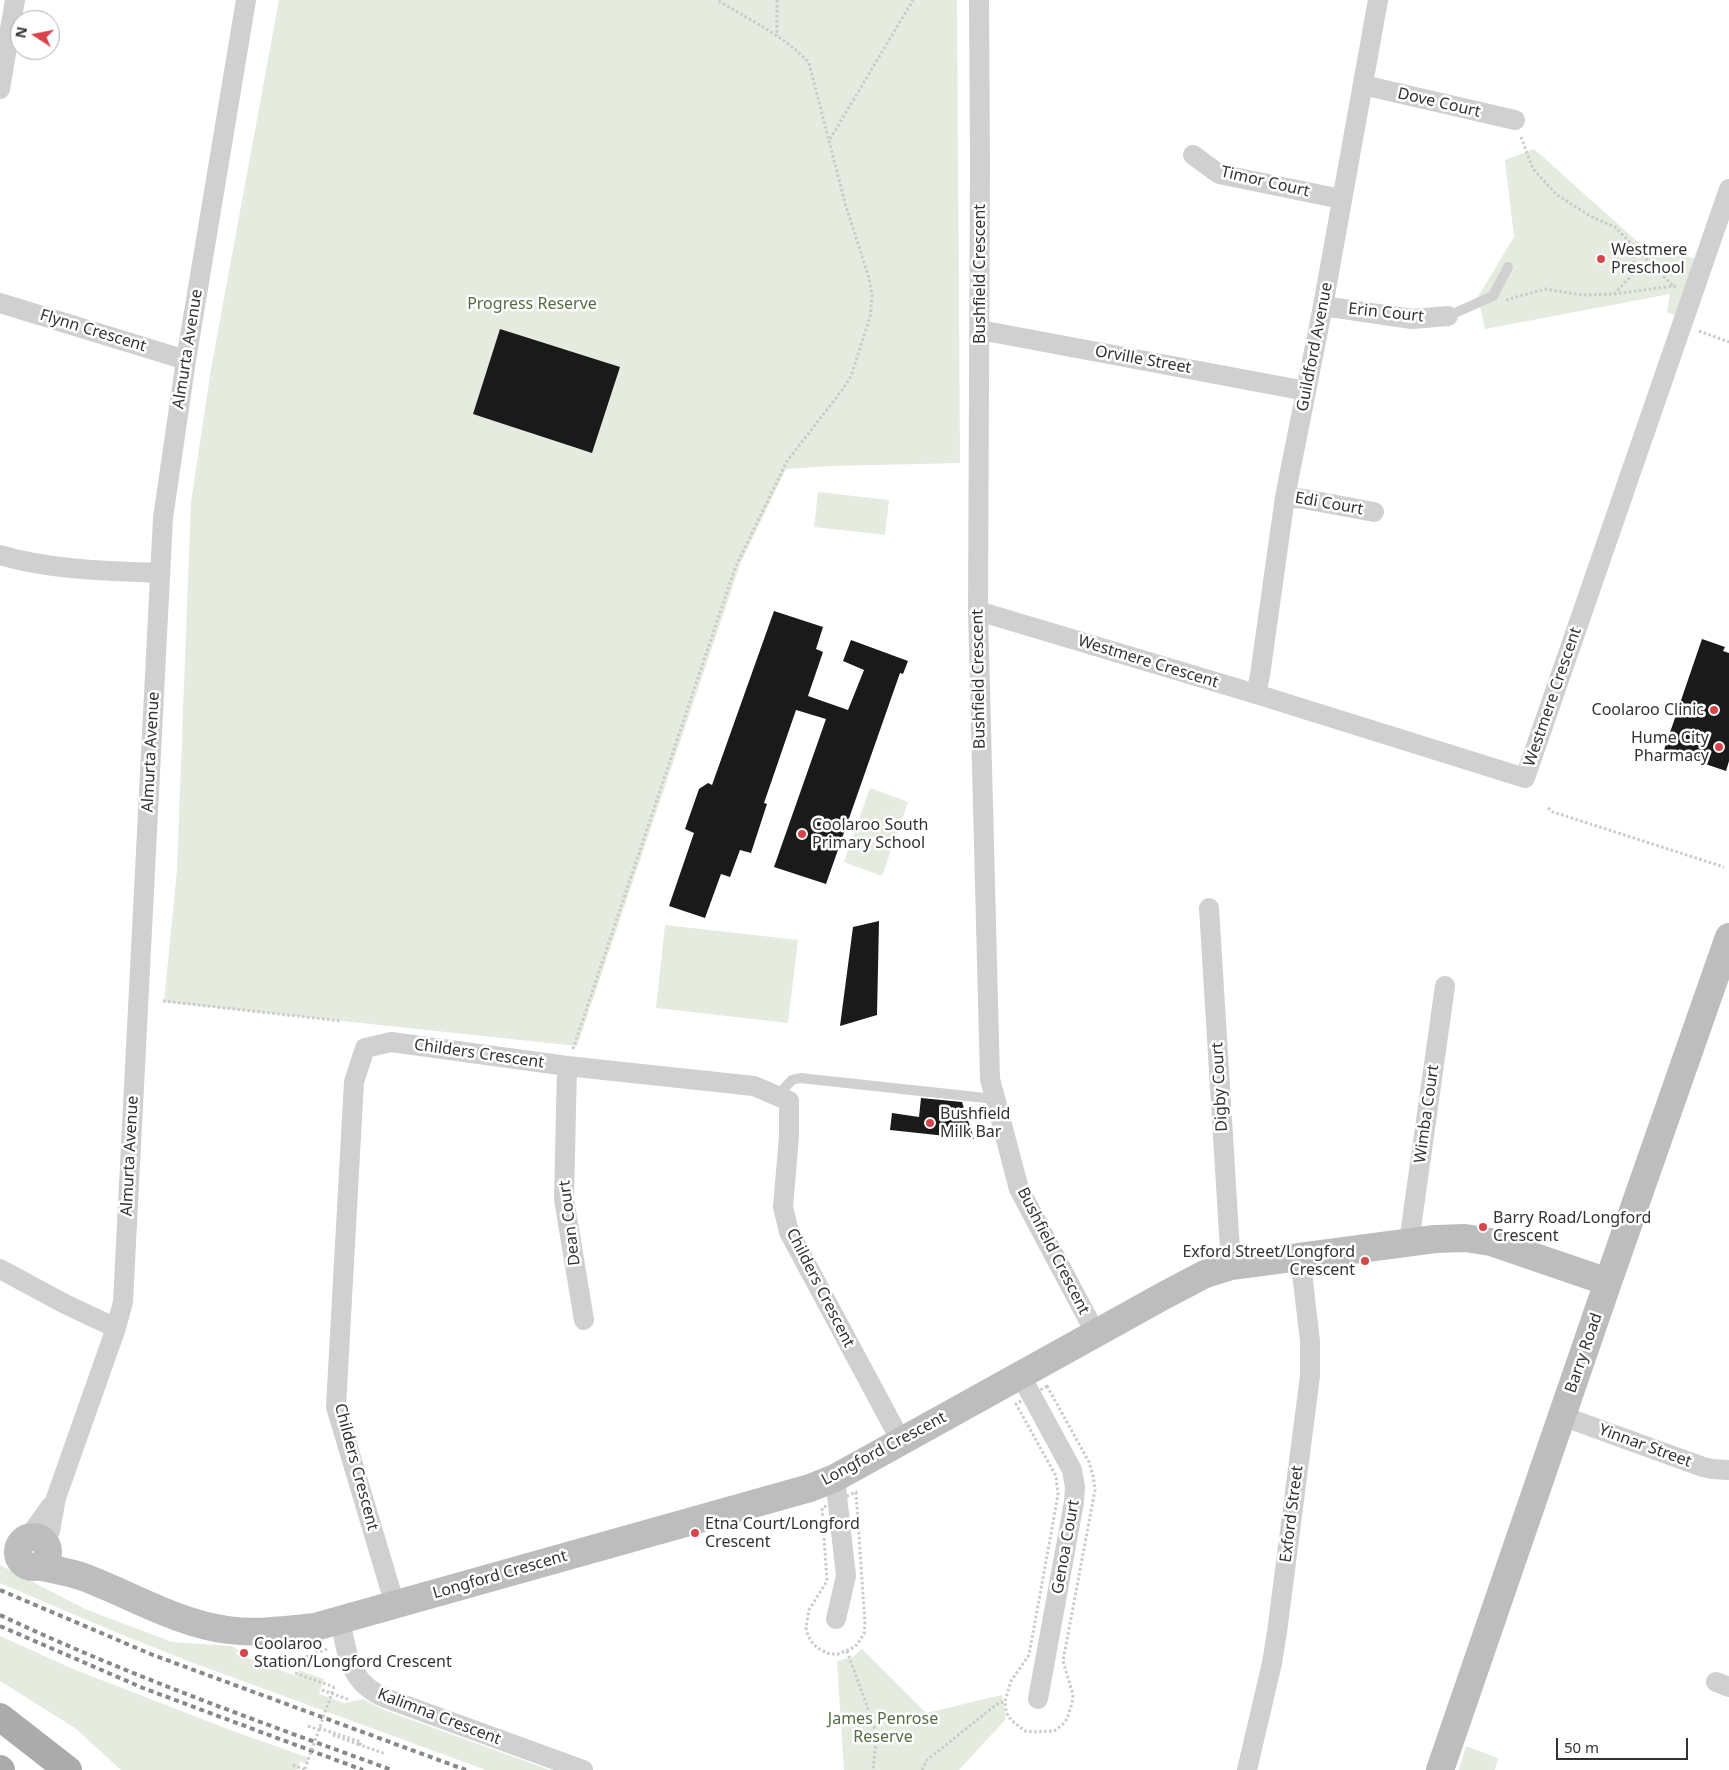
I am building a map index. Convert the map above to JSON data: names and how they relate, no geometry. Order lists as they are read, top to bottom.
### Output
{
  "streets": {
    "street": [
      "Dove Court",
      "Timor Court",
      "Bushfield Crescent",
      "Erin Court",
      "Flynn Crescent",
      "Guildford Avenue",
      "Almurta Avenue",
      "Orville Street",
      "Edi Court",
      "Westmere Crescent",
      "Childers Crescent",
      "Digby Court",
      "Wimba Court",
      "Dean Court",
      "Barry Road",
      "Yinnar Street",
      "Longford Crescent",
      "Exford Street",
      "Genoa Court",
      "Kalimna Crescent"
    ]
  },
  "crossings": [
    ["Dove Court", "Guildford Avenue"],
    ["Timor Court", "Guildford Avenue"],
    ["Bushfield Crescent", "Orville Street"],
    ["Bushfield Crescent", "Westmere Crescent"],
    ["Bushfield Crescent", "Longford Crescent"],
    ["Erin Court", "Guildford Avenue"],
    ["Flynn Crescent", "Almurta Avenue"],
    ["Guildford Avenue", "Orville Street"],
    ["Guildford Avenue", "Edi Court"],
    ["Guildford Avenue", "Westmere Crescent"],
    ["Almurta Avenue", "Longford Crescent"],
    ["Childers Crescent", "Dean Court"],
    ["Childers Crescent", "Longford Crescent"],
    ["Digby Court", "Longford Crescent"],
    ["Wimba Court", "Longford Crescent"],
    ["Barry Road", "Yinnar Street"],
    ["Barry Road", "Longford Crescent"],
    ["Longford Crescent", "Exford Street"],
    ["Longford Crescent", "Genoa Court"],
    ["Longford Crescent", "Kalimna Crescent"]
  ],
  "parks": ["Progress Reserve", "James Penrose Reserve"],
  "places": [
    "Westmere Preschool",
    "Coolaroo Clinic",
    "Hume City Pharmacy",
    "Coolaroo South Primary School",
    "Bushfield Milk Bar",
    "Barry Road/Longford Crescent",
    "Exford Street/Longford Crescent",
    "Etna Court/Longford Crescent",
    "Coolaroo Station/Longford Crescent"
  ],
  "scale_bar": "50 m",
  "north": "left"
}
